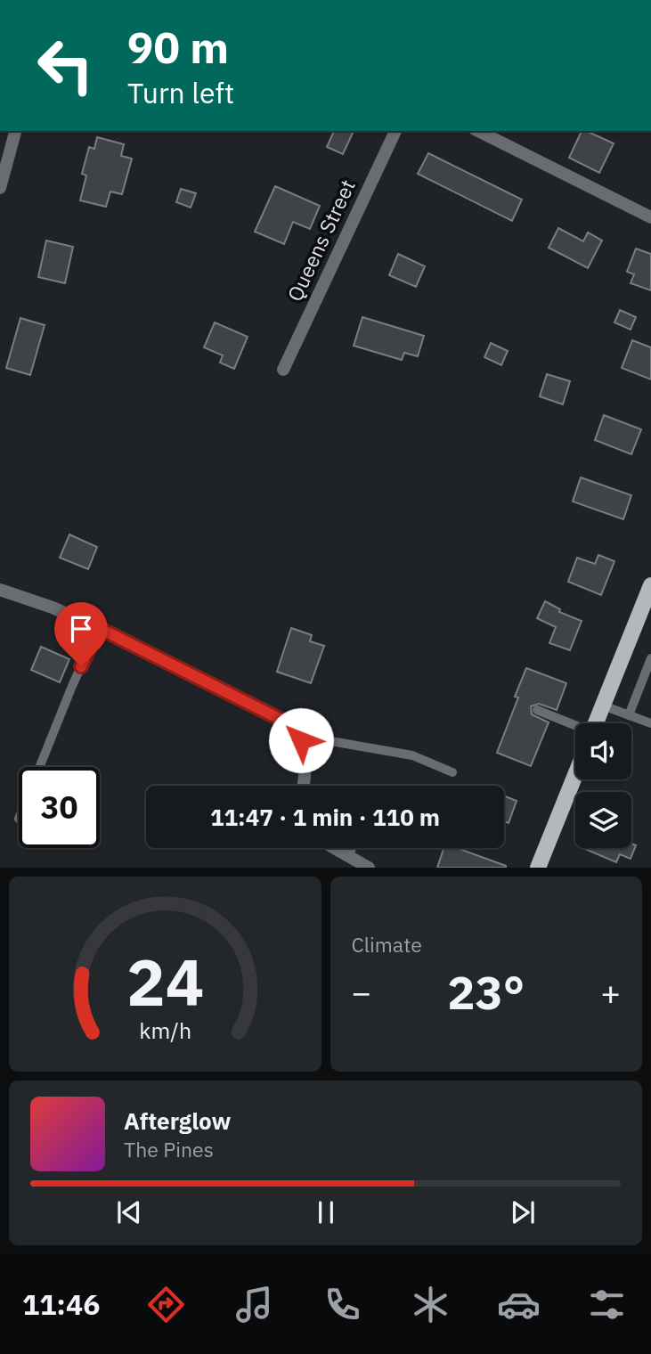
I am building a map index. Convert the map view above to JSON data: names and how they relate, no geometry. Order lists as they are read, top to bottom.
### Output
{
  "streets": {
    "street": ["Queens Street"]
  },
  "page": {
    "turn": ["90 m", "Turn left"],
    "limit": "30",
    "trip": "11:47 · 1 min · 110 m",
    "tile": "Climate",
    "heat": ["−", "23°", "+"],
    "song": ["Afterglow", "The Pines"],
    "tabs": "11:46",
    "gauge": ["24", "km/h"]
  }
}
